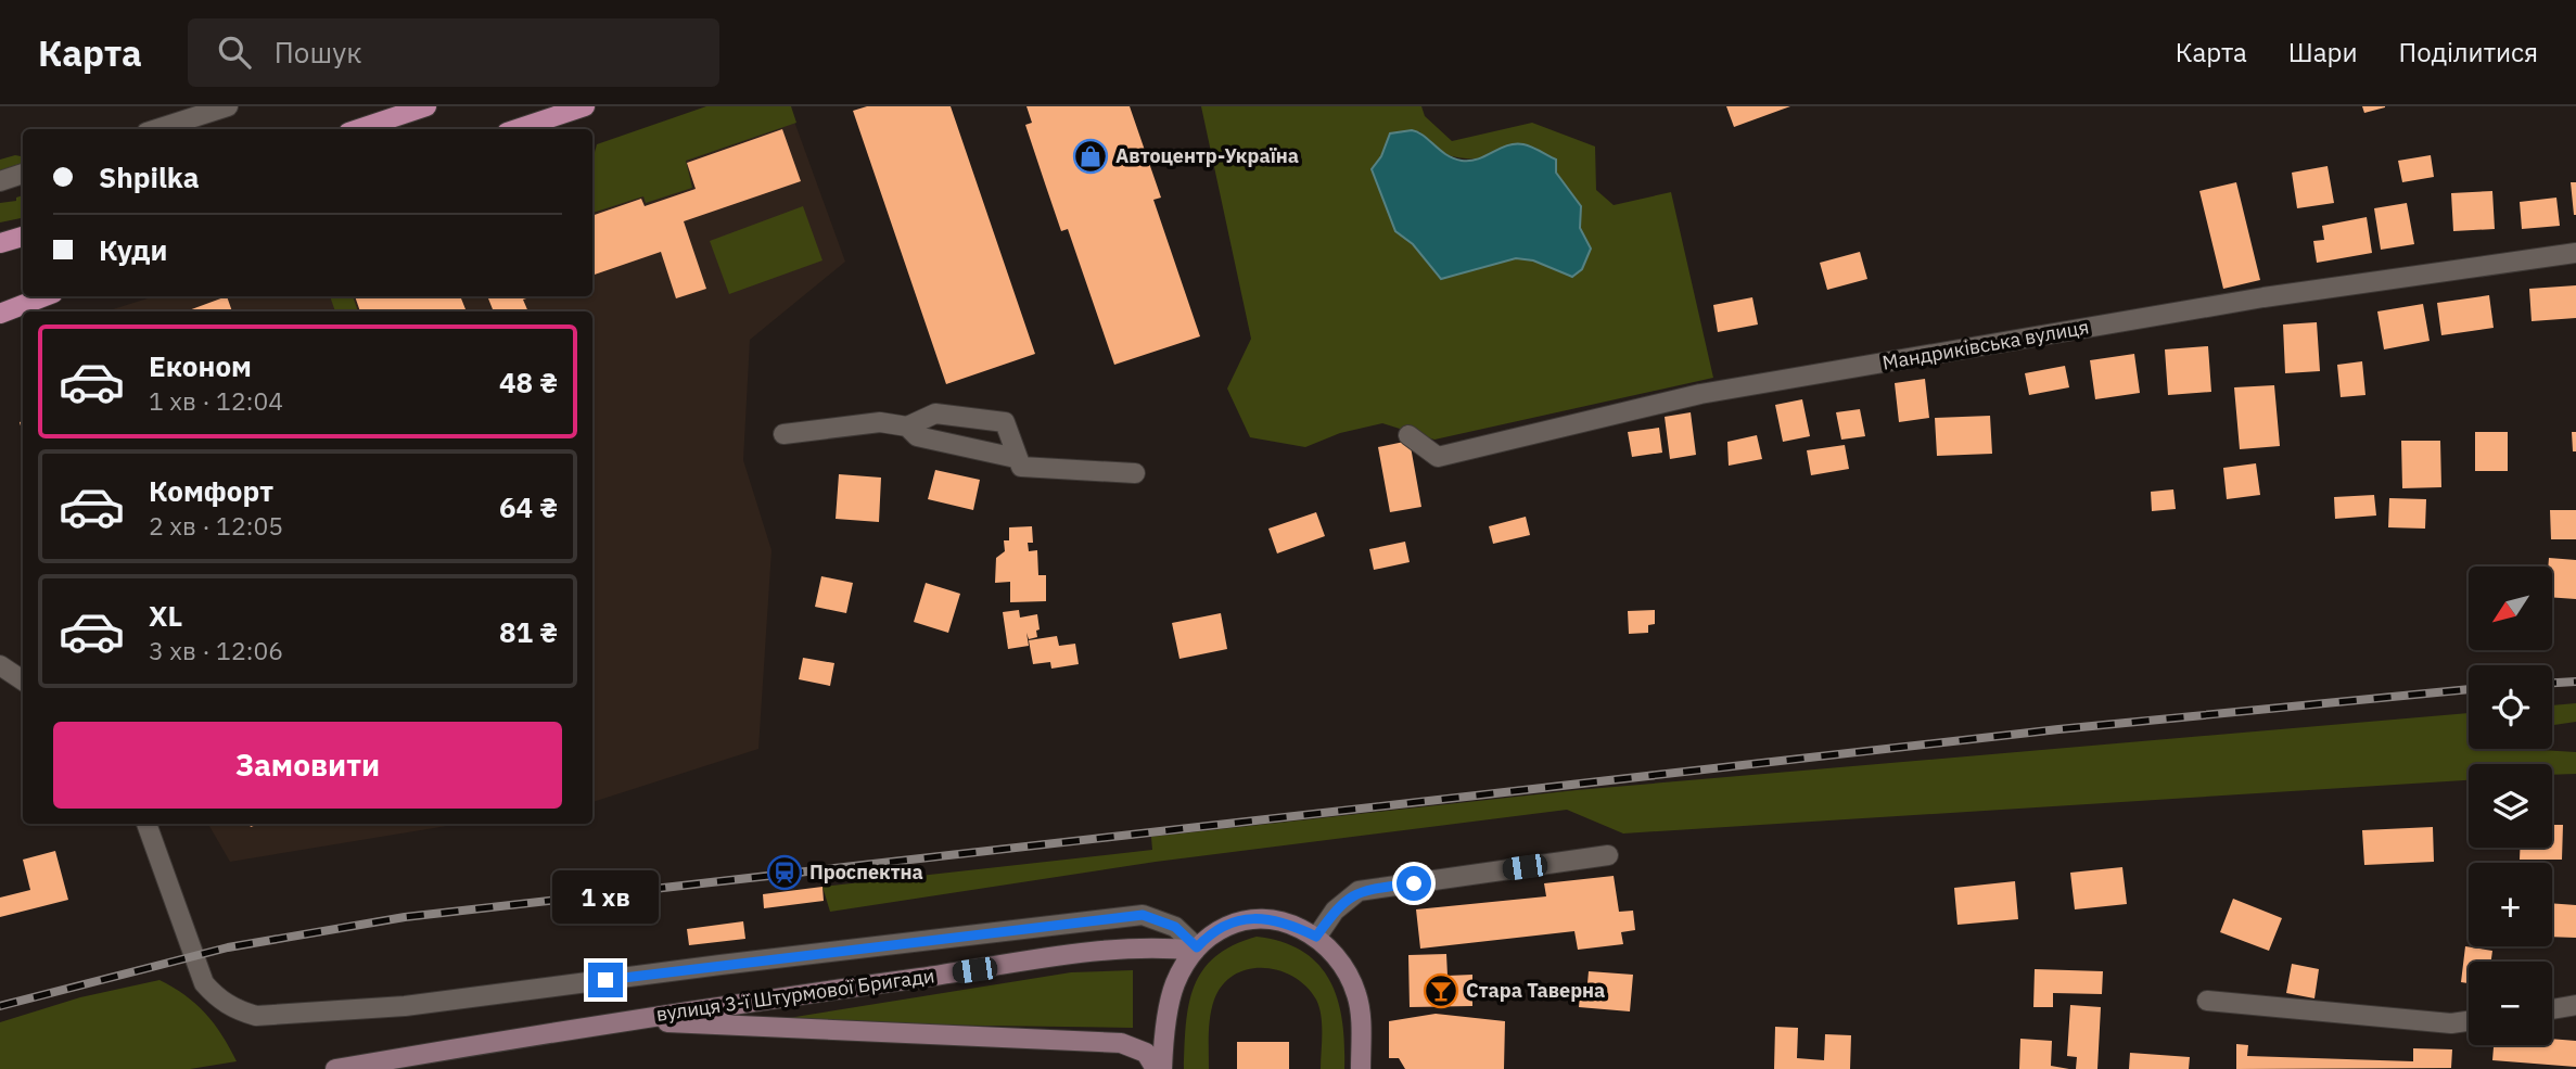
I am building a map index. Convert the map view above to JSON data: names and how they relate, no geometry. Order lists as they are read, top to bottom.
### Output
{
  "streets": {
    "main road": ["вулиця 3-ї Штурмової Бригади"],
    "street": ["Мандриківська вулиця"]
  },
  "places": {
    "shop": ["Автоцентр-Україна"],
    "station": ["Проспектна"],
    "bar": ["Стара Таверна"]
  },
  "north": "bottom left",
  "page": {
    "header": "Карта",
    "search": "Пошук",
    "nav": ["Карта", "Шари", "Поділитися"],
    "banner": ["Shpilka", "Куди"],
    "list": [
      {
        "name": "Економ",
        "note": "1 хв · 12:04",
        "value": "48 ₴"
      },
      {
        "name": "Комфорт",
        "note": "2 хв · 12:05",
        "value": "64 ₴"
      },
      {
        "name": "XL",
        "note": "3 хв · 12:06",
        "value": "81 ₴"
      }
    ],
    "map_buttons": ["+", "−"],
    "buttons": "Замовити",
    "bubble": "1 хв"
  }
}
